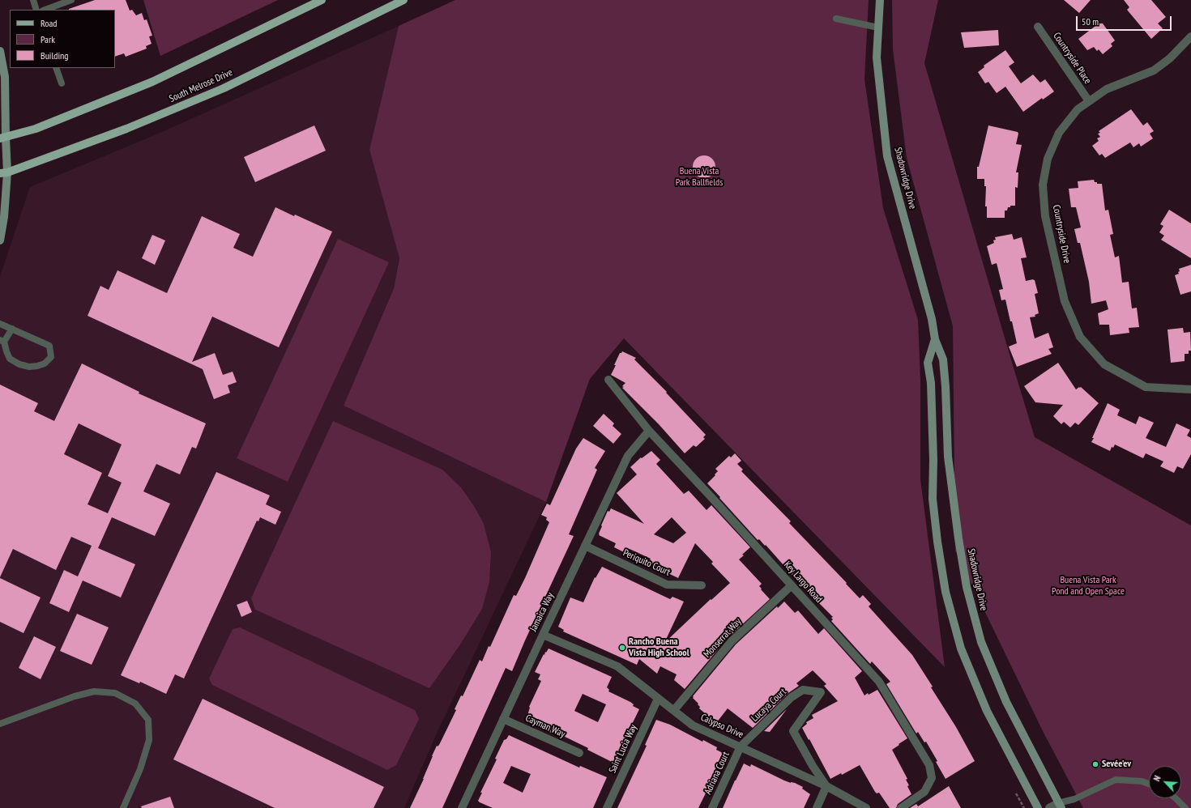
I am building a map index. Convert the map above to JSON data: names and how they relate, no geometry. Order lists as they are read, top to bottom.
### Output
{
  "streets": {
    "main road": ["South Melrose Drive"],
    "street": [
      "Countryside Place",
      "Shadowridge Drive",
      "Countryside Drive",
      "Periquito Court",
      "Key Largo Road",
      "Jamaica Way",
      "Monserrat Way",
      "Lucaya Court",
      "Cayman Way",
      "Calypso Drive",
      "Saint Lucia Way",
      "Adriana Court"
    ]
  },
  "crossings": [
    ["Countryside Place", "Countryside Drive"],
    ["Periquito Court", "Jamaica Way"],
    ["Key Largo Road", "Jamaica Way"],
    ["Key Largo Road", "Monserrat Way"],
    ["Jamaica Way", "Cayman Way"],
    ["Jamaica Way", "Calypso Drive"],
    ["Monserrat Way", "Calypso Drive"],
    ["Lucaya Court", "Calypso Drive"],
    ["Lucaya Court", "Adriana Court"],
    ["Calypso Drive", "Saint Lucia Way"],
    ["Calypso Drive", "Adriana Court"]
  ],
  "parks": ["Buena Vista Park Ballfields", "Buena Vista Park Pond and Open Space"],
  "places": ["Rancho Buena Vista High School", "Sevée'ev"],
  "legend": ["Road", "Park", "Building"],
  "scale_bar": "50 m",
  "north": "top left"
}
